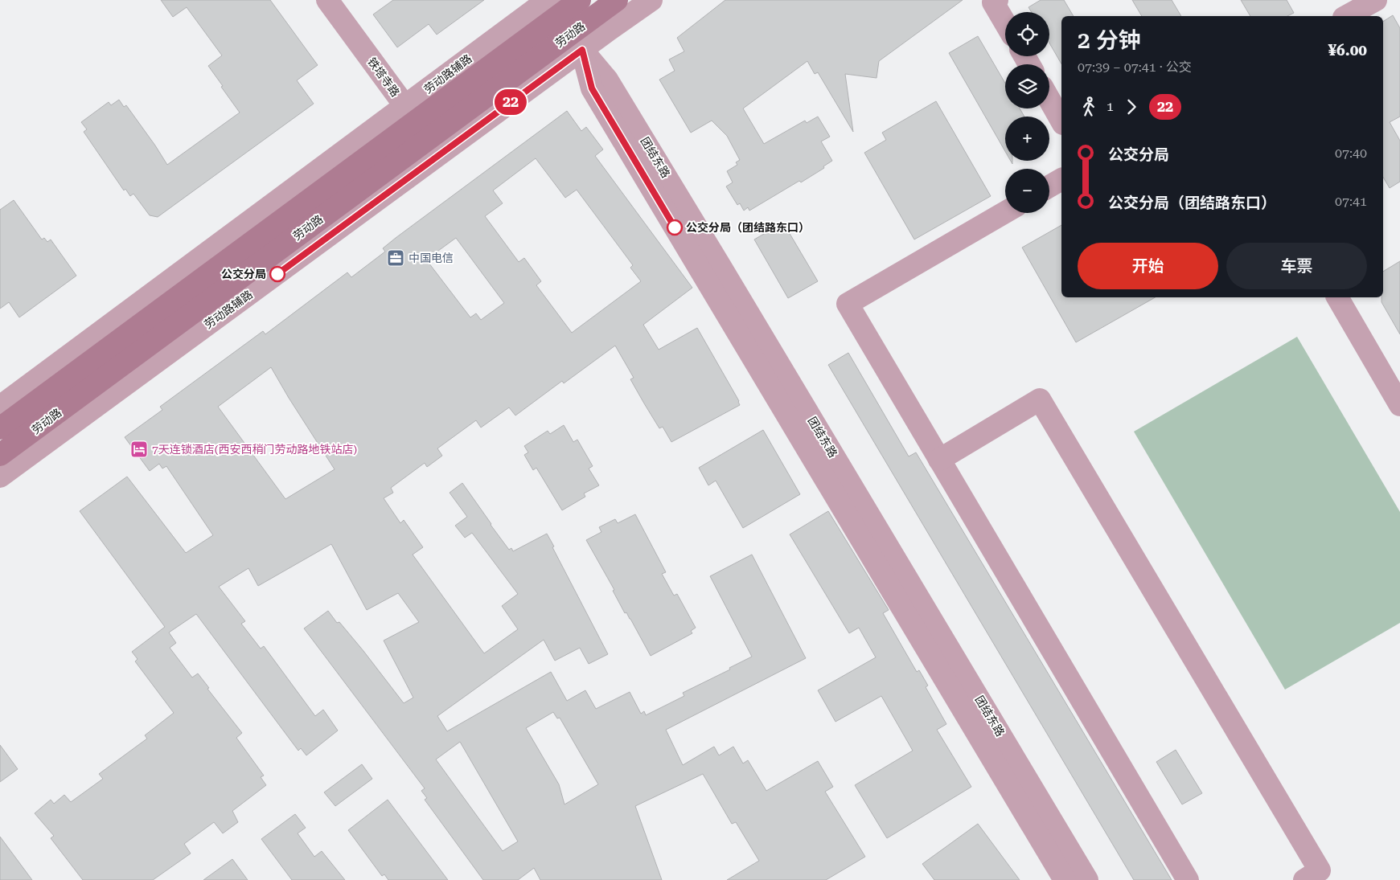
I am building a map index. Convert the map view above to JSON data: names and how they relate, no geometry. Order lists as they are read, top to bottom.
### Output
{
  "streets": {
    "main road": ["劳动路"],
    "street": ["劳动路辅路", "铁塔寺路", "团结东路"]
  },
  "crossings": [
    ["劳动路", "劳动路辅路"],
    ["劳动路", "铁塔寺路"],
    ["劳动路", "团结东路"],
    ["劳动路辅路", "铁塔寺路"]
  ],
  "places": {
    "other": ["公交分局（团结路东口）", "公交分局"],
    "office": ["中国电信"],
    "hotel": ["7天连锁酒店(西安西稍门劳动路地铁站店)"]
  },
  "lines": ["bus line 22"],
  "page": {
    "on_map": "22",
    "map_buttons": ["+", "−"],
    "heading": ["2 分钟", "07:39 – 07:41 · 公交", "¥6.00"],
    "legs": ["1", "22"],
    "list": [
      {
        "name": "公交分局",
        "value": "07:40"
      },
      {
        "name": "公交分局（团结路东口）",
        "value": "07:41"
      }
    ],
    "buttons": ["开始", "车票"]
  }
}
